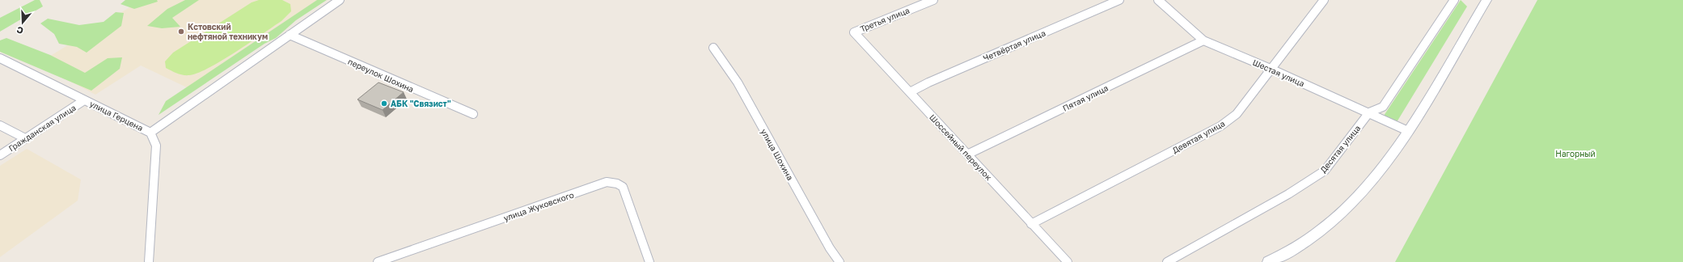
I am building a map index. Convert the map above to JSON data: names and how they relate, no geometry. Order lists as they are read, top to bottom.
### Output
{
  "streets": {
    "street": [
      "Третья улица",
      "Четвёртая улица",
      "Шестая улица",
      "переулок Шохина",
      "Пятая улица",
      "улица Герцена",
      "Гражданская улица",
      "Девятая улица",
      "Шоссейный переулок",
      "Десятая улица",
      "улица Шохина",
      "улица Жуковского"
    ]
  },
  "crossings": [
    ["Третья улица", "Шоссейный переулок"],
    ["Четвёртая улица", "Шоссейный переулок"],
    ["Шестая улица", "Пятая улица"],
    ["Шестая улица", "Девятая улица"],
    ["Шестая улица", "Десятая улица"],
    ["Пятая улица", "Шоссейный переулок"],
    ["улица Герцена", "Гражданская улица"],
    ["Девятая улица", "Шоссейный переулок"]
  ],
  "parks": ["Нагорный"],
  "places": ["Кстовский нефтяной техникум", "АБК \"Связист\""],
  "north": "bottom"
}
